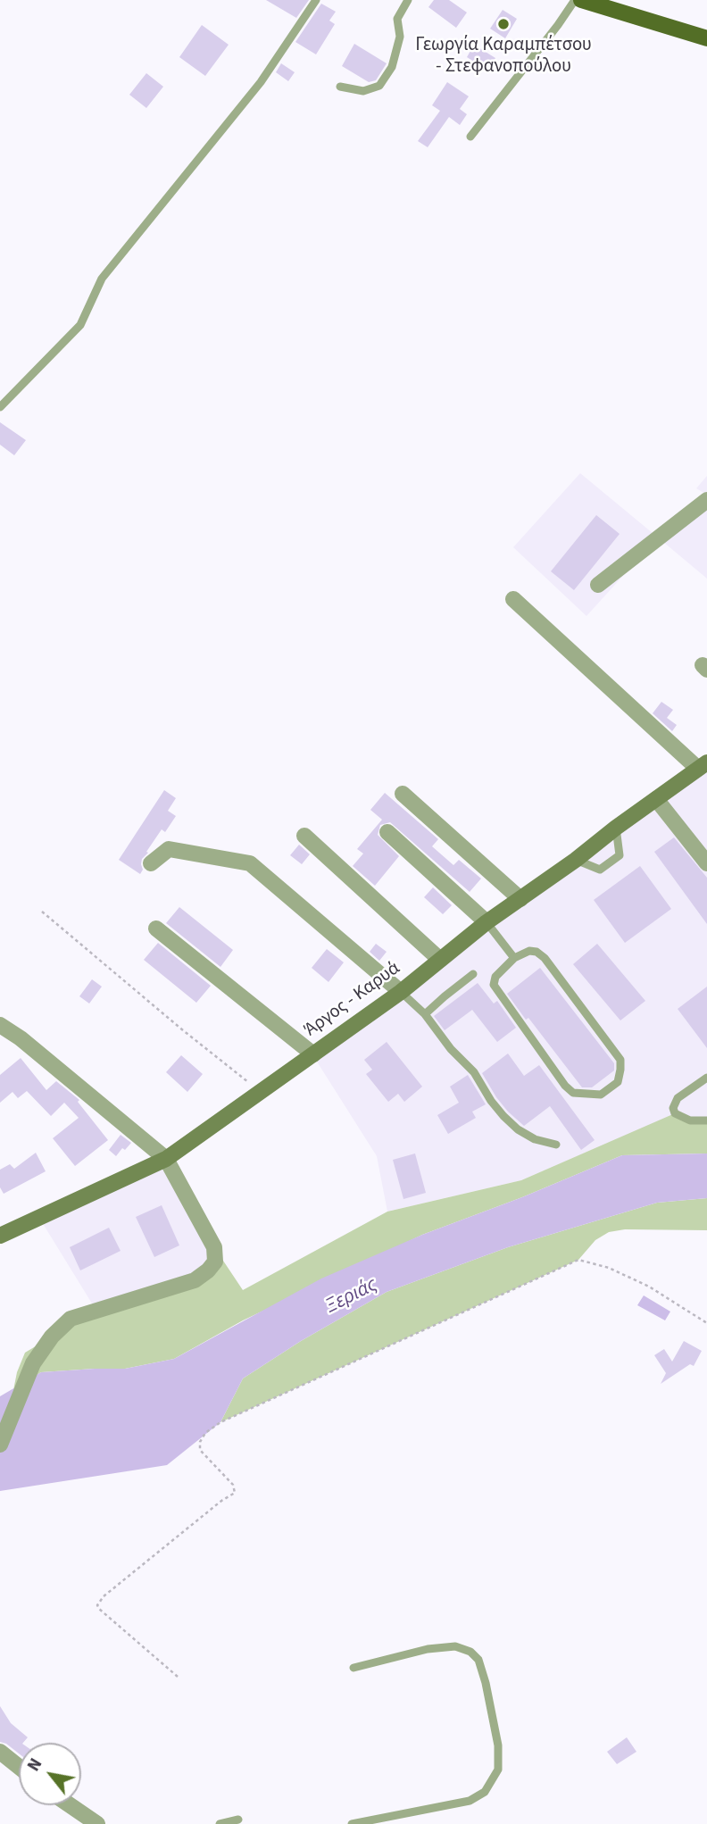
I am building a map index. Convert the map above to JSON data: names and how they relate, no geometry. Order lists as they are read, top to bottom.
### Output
{
  "streets": {
    "main road": ["Άργος - Καρυά"]
  },
  "water": ["Ξεριάς"],
  "places": ["Γεωργία Καραμπέτσου - Στεφανοπούλου"],
  "north": "top left"
}
